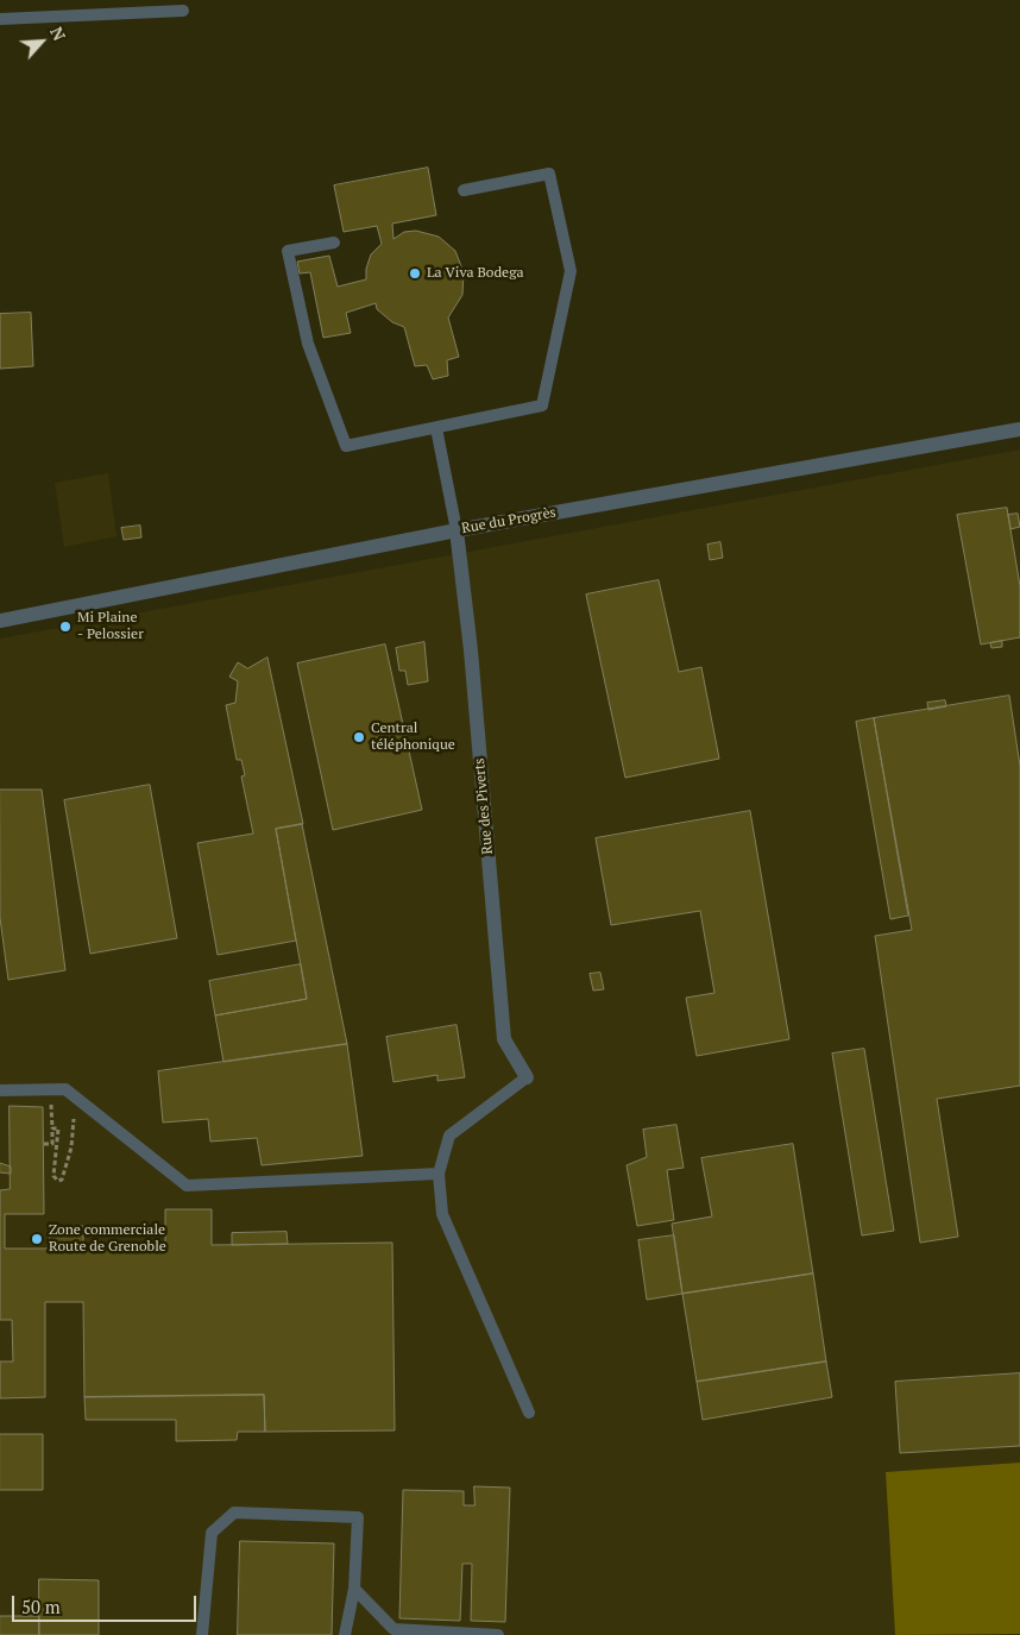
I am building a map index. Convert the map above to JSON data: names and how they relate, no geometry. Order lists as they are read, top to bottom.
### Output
{
  "streets": {
    "street": ["Rue du Progrès", "Rue des Piverts"]
  },
  "crossings": [
    ["Rue du Progrès", "Rue des Piverts"]
  ],
  "places": [
    "La Viva Bodega",
    "Mi Plaine - Pelossier",
    "Central téléphonique",
    "Zone commerciale Route de Grenoble"
  ],
  "scale_bar": "50 m",
  "north": "top right"
}
